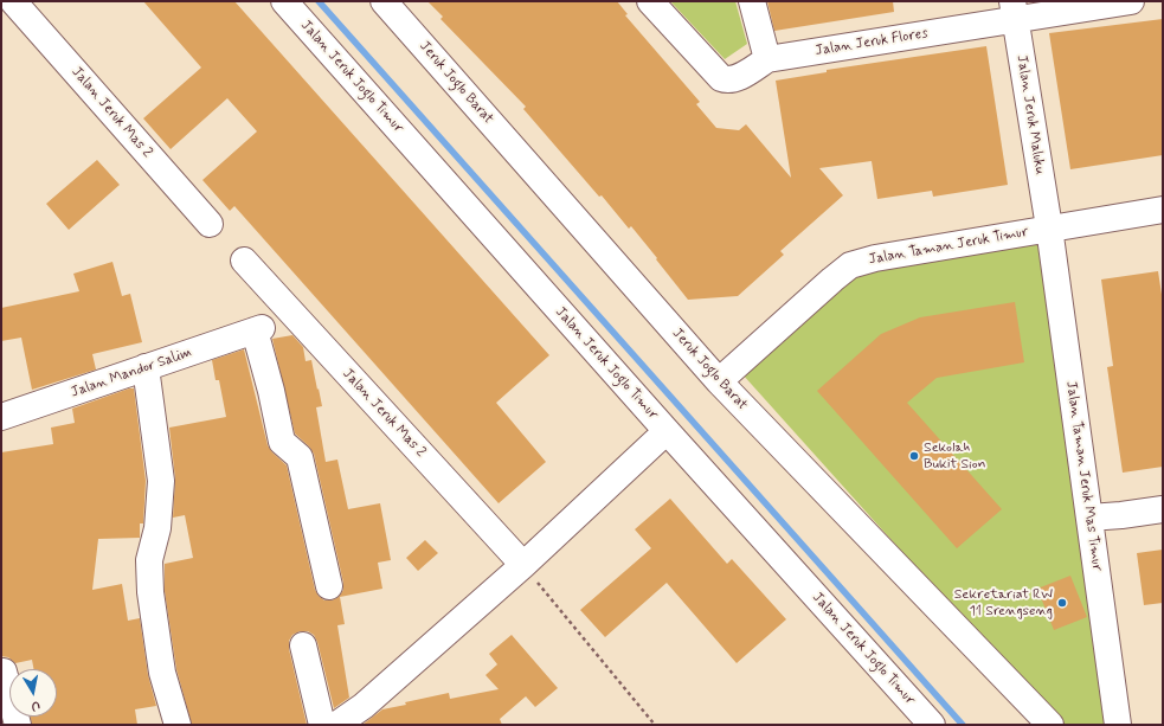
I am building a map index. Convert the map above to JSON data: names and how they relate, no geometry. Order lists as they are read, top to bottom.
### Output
{
  "streets": {
    "street": [
      "Jalan Jeruk Flores",
      "Jalan Jeruk Joglo Timur",
      "Jeruk Joglo Barat",
      "Jalan Jeruk Mas 2",
      "Jalan Jeruk Maluku",
      "Jalan Taman Jeruk Timur",
      "Jalan Mandor Salim",
      "Jalan Taman Jeruk Mas Timur"
    ]
  },
  "crossings": [
    ["Jalan Jeruk Flores", "Jalan Jeruk Maluku"],
    ["Jeruk Joglo Barat", "Jalan Taman Jeruk Timur"],
    ["Jalan Jeruk Maluku", "Jalan Taman Jeruk Timur"],
    ["Jalan Jeruk Maluku", "Jalan Taman Jeruk Mas Timur"],
    ["Jalan Taman Jeruk Timur", "Jalan Taman Jeruk Mas Timur"]
  ],
  "places": ["Sekolah Bukit Sion", "Sekretariat RW 11 Srengseng"],
  "north": "bottom"
}
